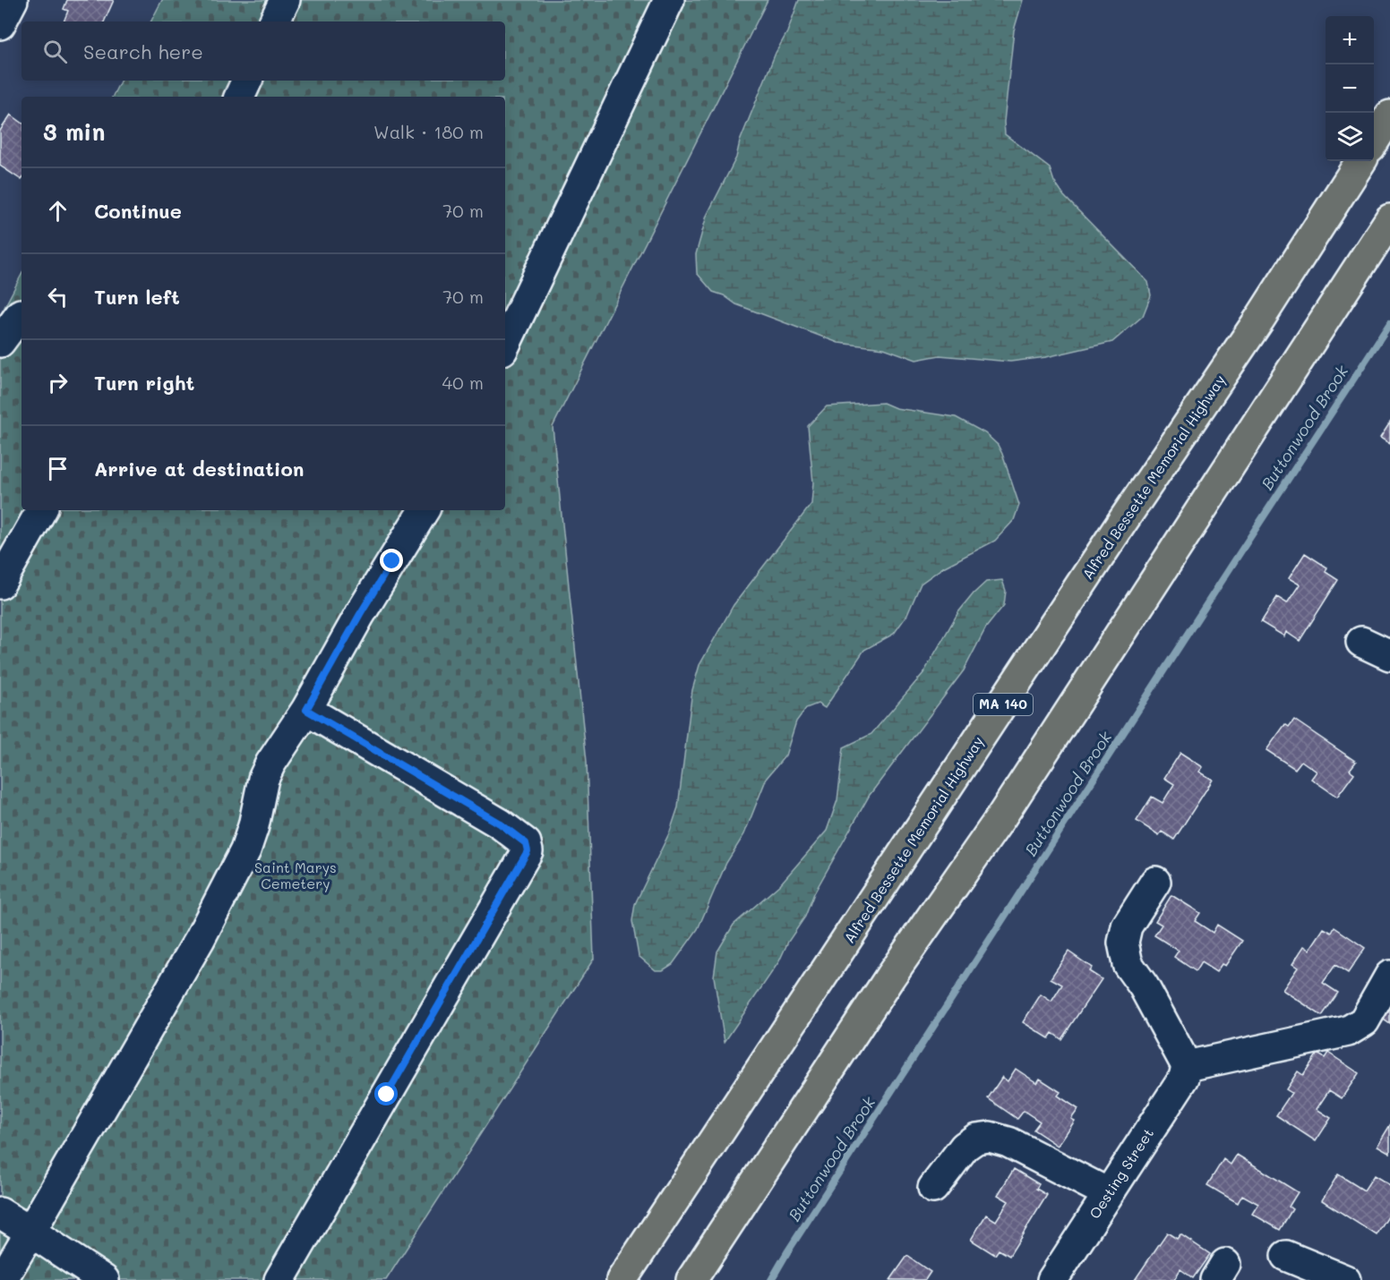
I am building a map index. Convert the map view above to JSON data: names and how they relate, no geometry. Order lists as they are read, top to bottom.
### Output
{
  "streets": {
    "highway": ["Alfred Bessette Memorial Highway", "MA 140"],
    "street": ["Oesting Street"]
  },
  "water": ["Buttonwood Brook"],
  "parks": ["Saint Marys Cemetery"],
  "page": {
    "map_buttons": ["+", "−"],
    "search": "Search here",
    "heading": ["3 min", "Walk · 180 m"],
    "list": [
      ["Continue", "70 m"],
      ["Turn left", "70 m"],
      ["Turn right", "40 m"],
      "Arrive at destination"
    ]
  }
}
